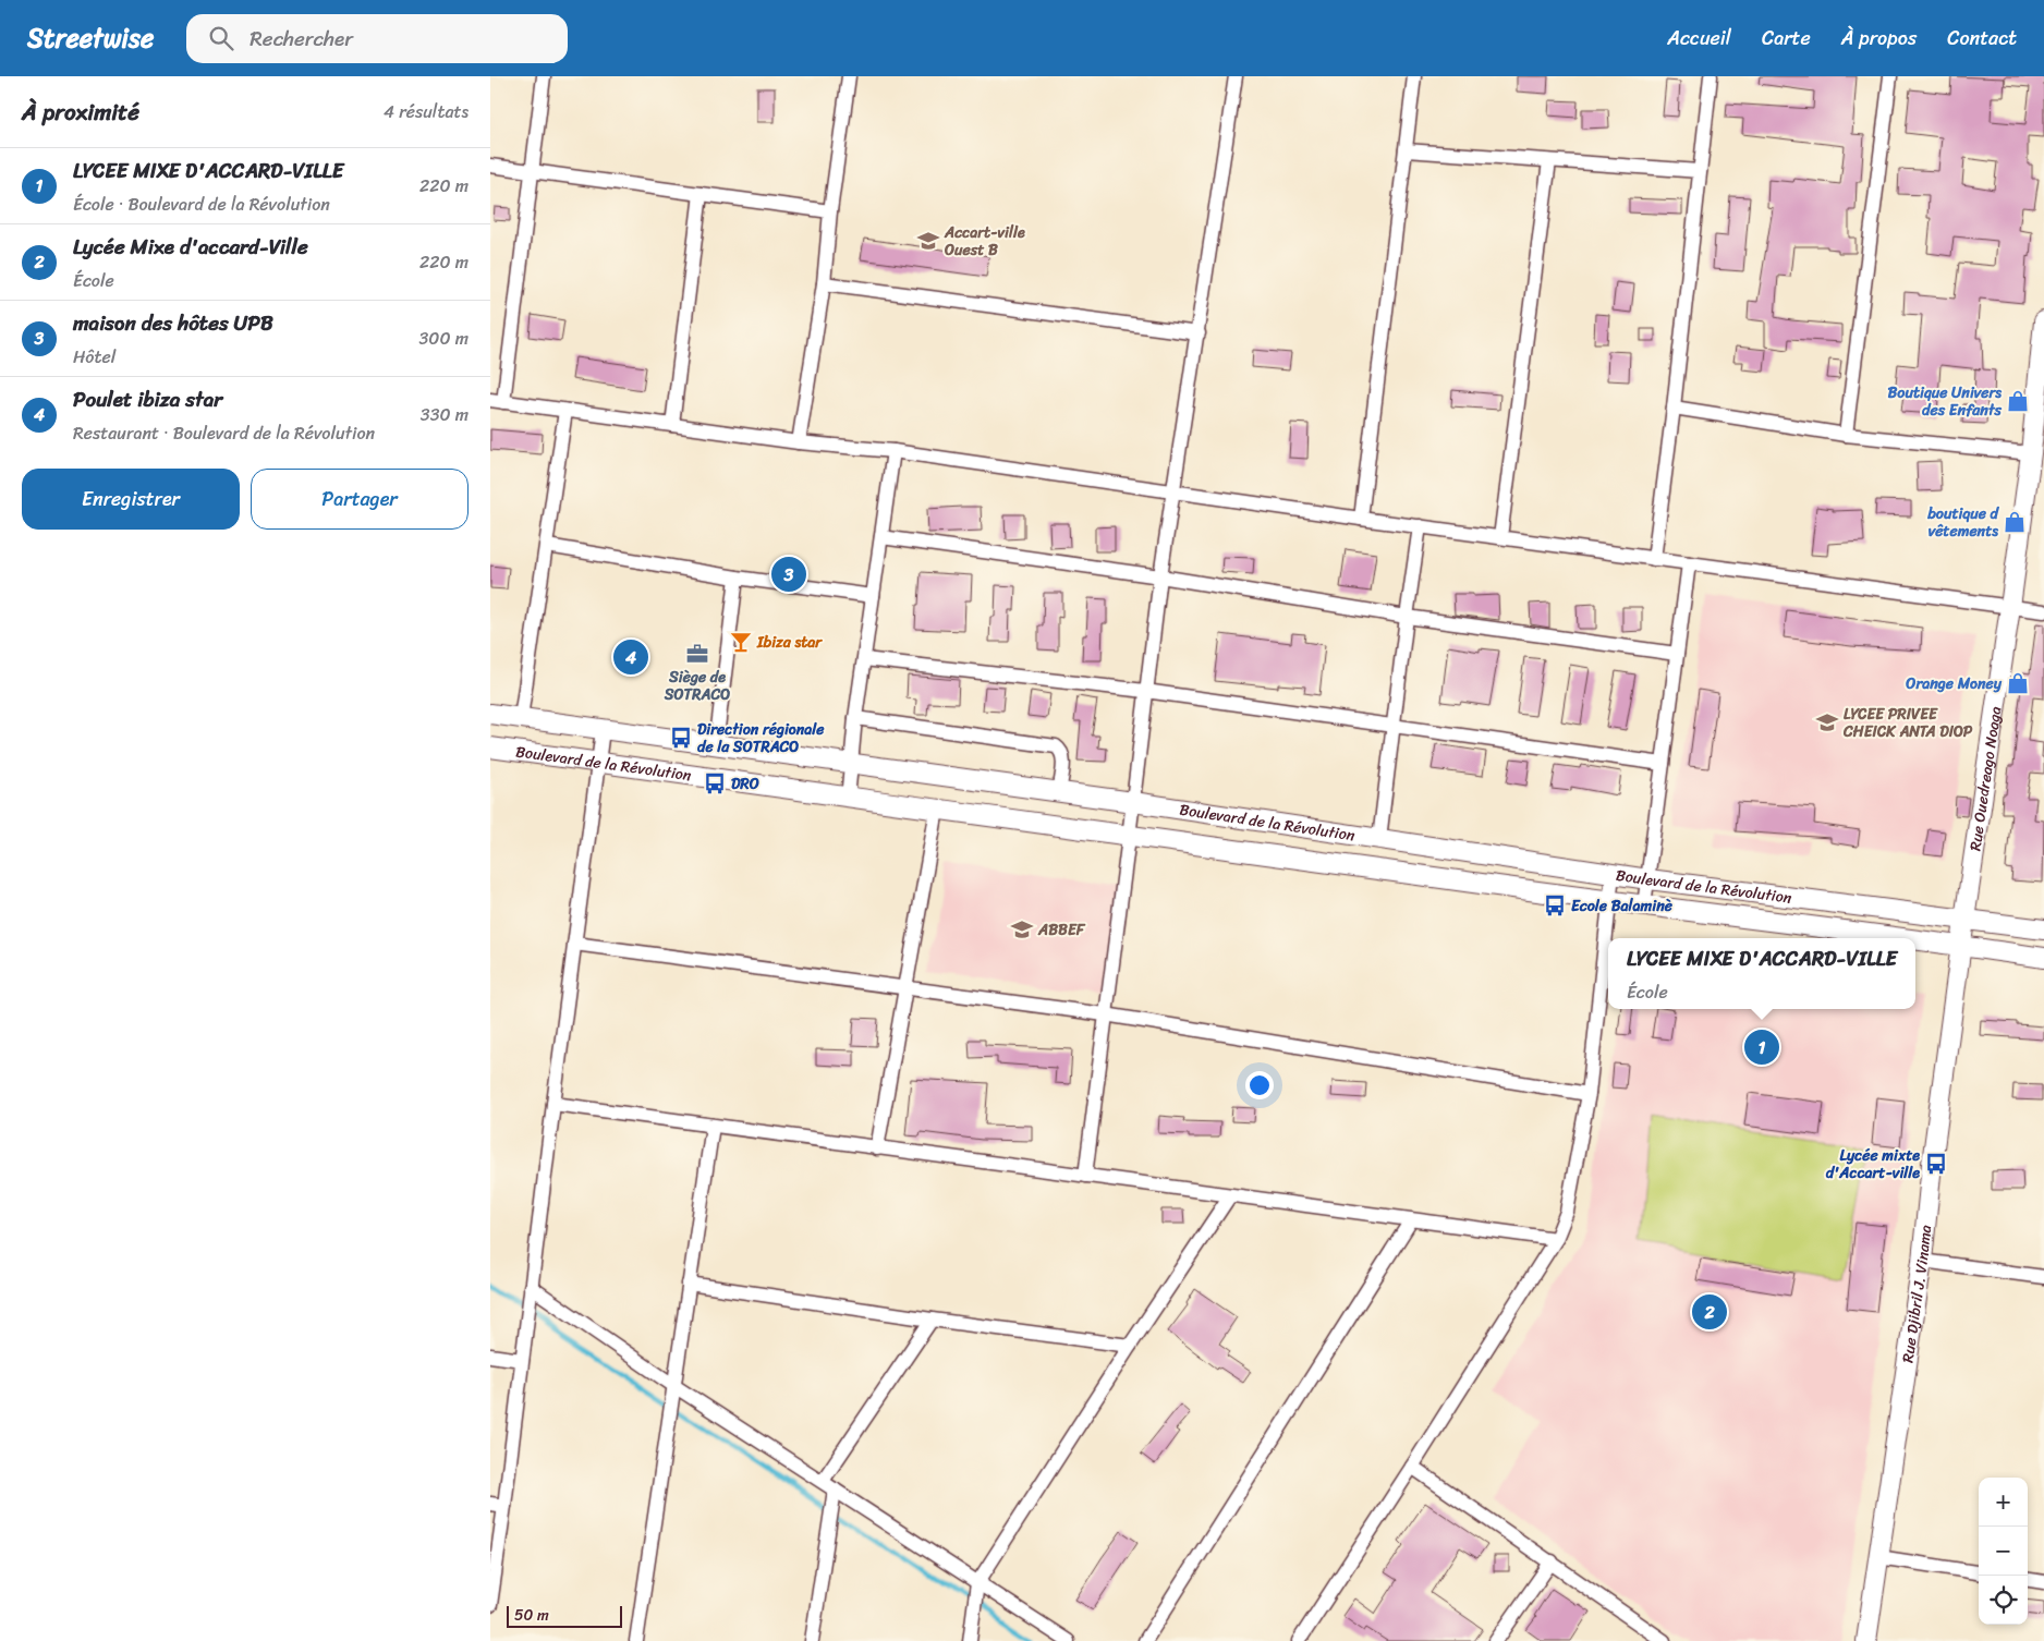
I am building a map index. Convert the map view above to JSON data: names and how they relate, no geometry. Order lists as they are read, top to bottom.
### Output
{
  "streets": {
    "main road": ["Boulevard de la Révolution", "Rue Ouedreago Noaga", "Rue Djibril J. Vinama"]
  },
  "crossings": [
    ["Boulevard de la Révolution", "Rue Ouedreago Noaga"],
    ["Boulevard de la Révolution", "Rue Djibril J. Vinama"],
    ["Rue Ouedreago Noaga", "Rue Djibril J. Vinama"]
  ],
  "places": {
    "school or university": ["Accart-ville Ouest B", "LYCEE PRIVEE CHEICK ANTA DIOP", "ABBEF"],
    "shop": ["Boutique Univers des Enfants", "boutique d vêtements", "Orange Money"],
    "bar": ["Ibiza star"],
    "office": ["Siège de SOTRACO"],
    "bus stop": [
      "Direction régionale de la SOTRACO",
      "DRO",
      "Ecole Balaminè",
      "Lycée mixte d'Accart-ville"
    ]
  },
  "scale_bar": "50 m",
  "page": {
    "header": "Streetwise",
    "search": "Rechercher",
    "nav": [
      "Accueil",
      "Carte",
      "À propos",
      "Contact"
    ],
    "heading": ["À proximité", "4 résultats"],
    "list": [
      {
        "mark": "1",
        "name": "LYCEE MIXE D'ACCARD-VILLE",
        "note": "École · Boulevard de la Révolution",
        "value": "220 m"
      },
      {
        "mark": "2",
        "name": "Lycée Mixe d'accard-Ville",
        "note": "École",
        "value": "220 m"
      },
      {
        "mark": "3",
        "name": "maison des hôtes UPB",
        "note": "Hôtel",
        "value": "300 m"
      },
      {
        "mark": "4",
        "name": "Poulet ibiza star",
        "note": "Restaurant · Boulevard de la Révolution",
        "value": "330 m"
      }
    ],
    "buttons": ["Enregistrer", "Partager"],
    "pins": [
      "3",
      "4",
      "1",
      "2"
    ],
    "popup": ["LYCEE MIXE D'ACCARD-VILLE", "École"],
    "map_buttons": ["+", "−"],
    "scale": "50 m"
  }
}
